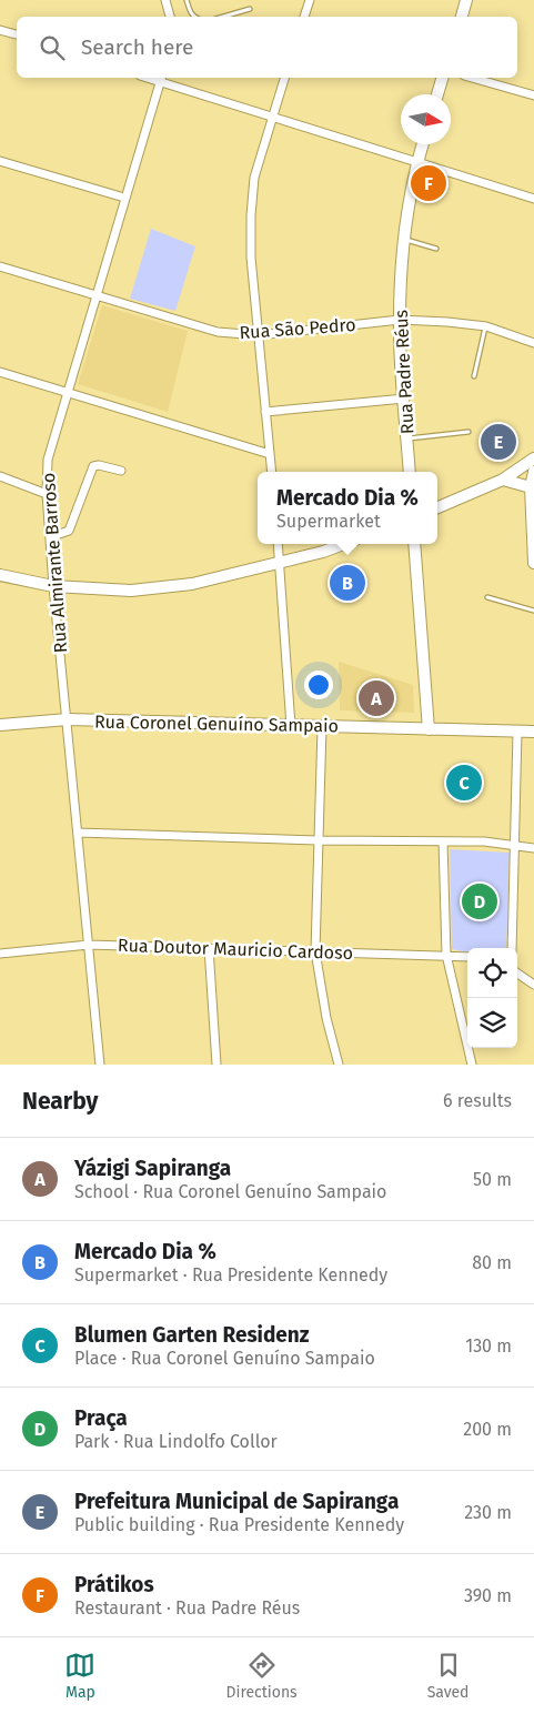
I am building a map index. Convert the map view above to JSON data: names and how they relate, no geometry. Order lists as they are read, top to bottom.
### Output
{
  "streets": {
    "main road": ["Rua Padre Réus", "Rua Coronel Genuíno Sampaio"],
    "street": ["Rua São Pedro", "Rua Almirante Barroso", "Rua Doutor Mauricio Cardoso"]
  },
  "crossings": [
    ["Rua São Pedro", "Rua Padre Réus"],
    ["Rua São Pedro", "Rua Almirante Barroso"],
    ["Rua Almirante Barroso", "Rua Coronel Genuíno Sampaio"],
    ["Rua Almirante Barroso", "Rua Doutor Mauricio Cardoso"]
  ],
  "north": "right",
  "page": {
    "search": "Search here",
    "pins": [
      "F",
      "E",
      "B",
      "A",
      "C",
      "D"
    ],
    "popup": ["Mercado Dia %", "Supermarket"],
    "heading": ["Nearby", "6 results"],
    "list": [
      {
        "mark": "A",
        "name": "Yázigi Sapiranga",
        "note": "School · Rua Coronel Genuíno Sampaio",
        "value": "50 m"
      },
      {
        "mark": "B",
        "name": "Mercado Dia %",
        "note": "Supermarket · Rua Presidente Kennedy",
        "value": "80 m"
      },
      {
        "mark": "C",
        "name": "Blumen Garten Residenz",
        "note": "Place · Rua Coronel Genuíno Sampaio",
        "value": "130 m"
      },
      {
        "mark": "D",
        "name": "Praça",
        "note": "Park · Rua Lindolfo Collor",
        "value": "200 m"
      },
      {
        "mark": "E",
        "name": "Prefeitura Municipal de Sapiranga",
        "note": "Public building · Rua Presidente Kennedy",
        "value": "230 m"
      },
      {
        "mark": "F",
        "name": "Prátikos",
        "note": "Restaurant · Rua Padre Réus",
        "value": "390 m"
      }
    ],
    "nav": ["Map", "Directions", "Saved"]
  }
}
